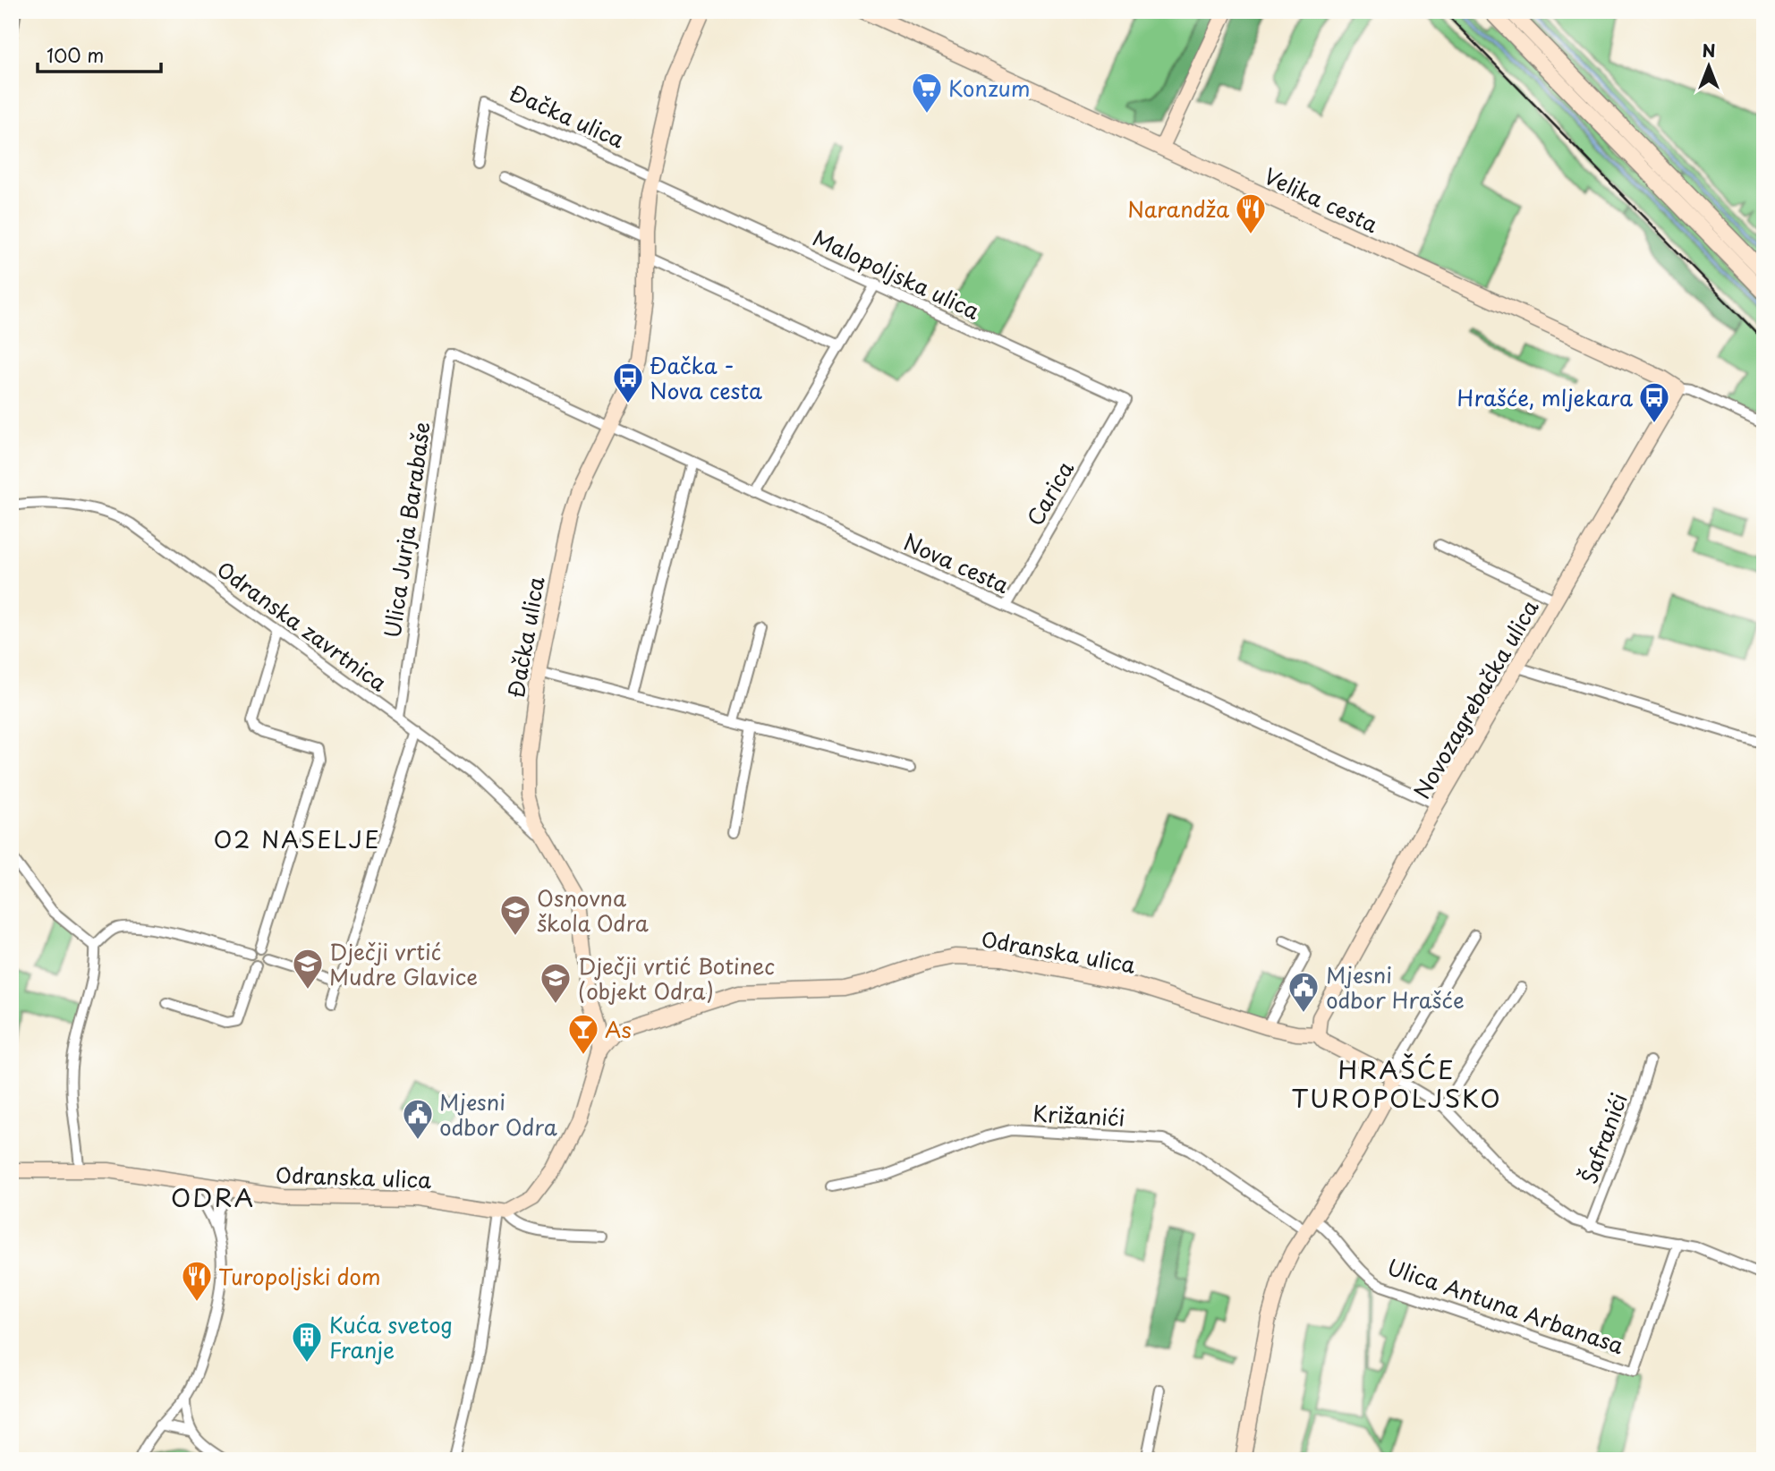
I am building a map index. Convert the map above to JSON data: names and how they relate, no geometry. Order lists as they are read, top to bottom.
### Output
{
  "streets": {
    "main road": [
      "Đačka ulica",
      "Velika cesta",
      "Novozagrebačka ulica",
      "Odranska ulica"
    ],
    "street": [
      "Malopoljska ulica",
      "Carica",
      "Ulica Jurja Barabaše",
      "Nova cesta",
      "Odranska zavrtnica",
      "Križanići",
      "Šafranići",
      "Ulica Antuna Arbanasa"
    ]
  },
  "crossings": [
    ["Đačka ulica", "Malopoljska ulica"],
    ["Đačka ulica", "Nova cesta"],
    ["Đačka ulica", "Odranska zavrtnica"],
    ["Velika cesta", "Novozagrebačka ulica"],
    ["Malopoljska ulica", "Carica"],
    ["Carica", "Nova cesta"],
    ["Ulica Jurja Barabaše", "Nova cesta"],
    ["Ulica Jurja Barabaše", "Odranska zavrtnica"],
    ["Nova cesta", "Novozagrebačka ulica"],
    ["Novozagrebačka ulica", "Odranska ulica"],
    ["Križanići", "Ulica Antuna Arbanasa"]
  ],
  "districts": ["O2 NASELJE", "HRAŠĆE TUROPOLJSKO", "ODRA"],
  "places": {
    "supermarket": ["Konzum"],
    "restaurant": ["Narandža", "Turopoljski dom"],
    "bus stop": ["Đačka - Nova cesta", "Hrašće, mljekara"],
    "school or university": ["Osnovna škola Odra", "Dječji vrtić Mudre Glavice", "Dječji vrtić Botinec (objekt Odra)"],
    "public building": ["Mjesni odbor Hrašće", "Mjesni odbor Odra"],
    "bar": ["As"],
    "building": ["Kuća svetog Franje"]
  },
  "scale_bar": "100 m",
  "north": "top"
}
